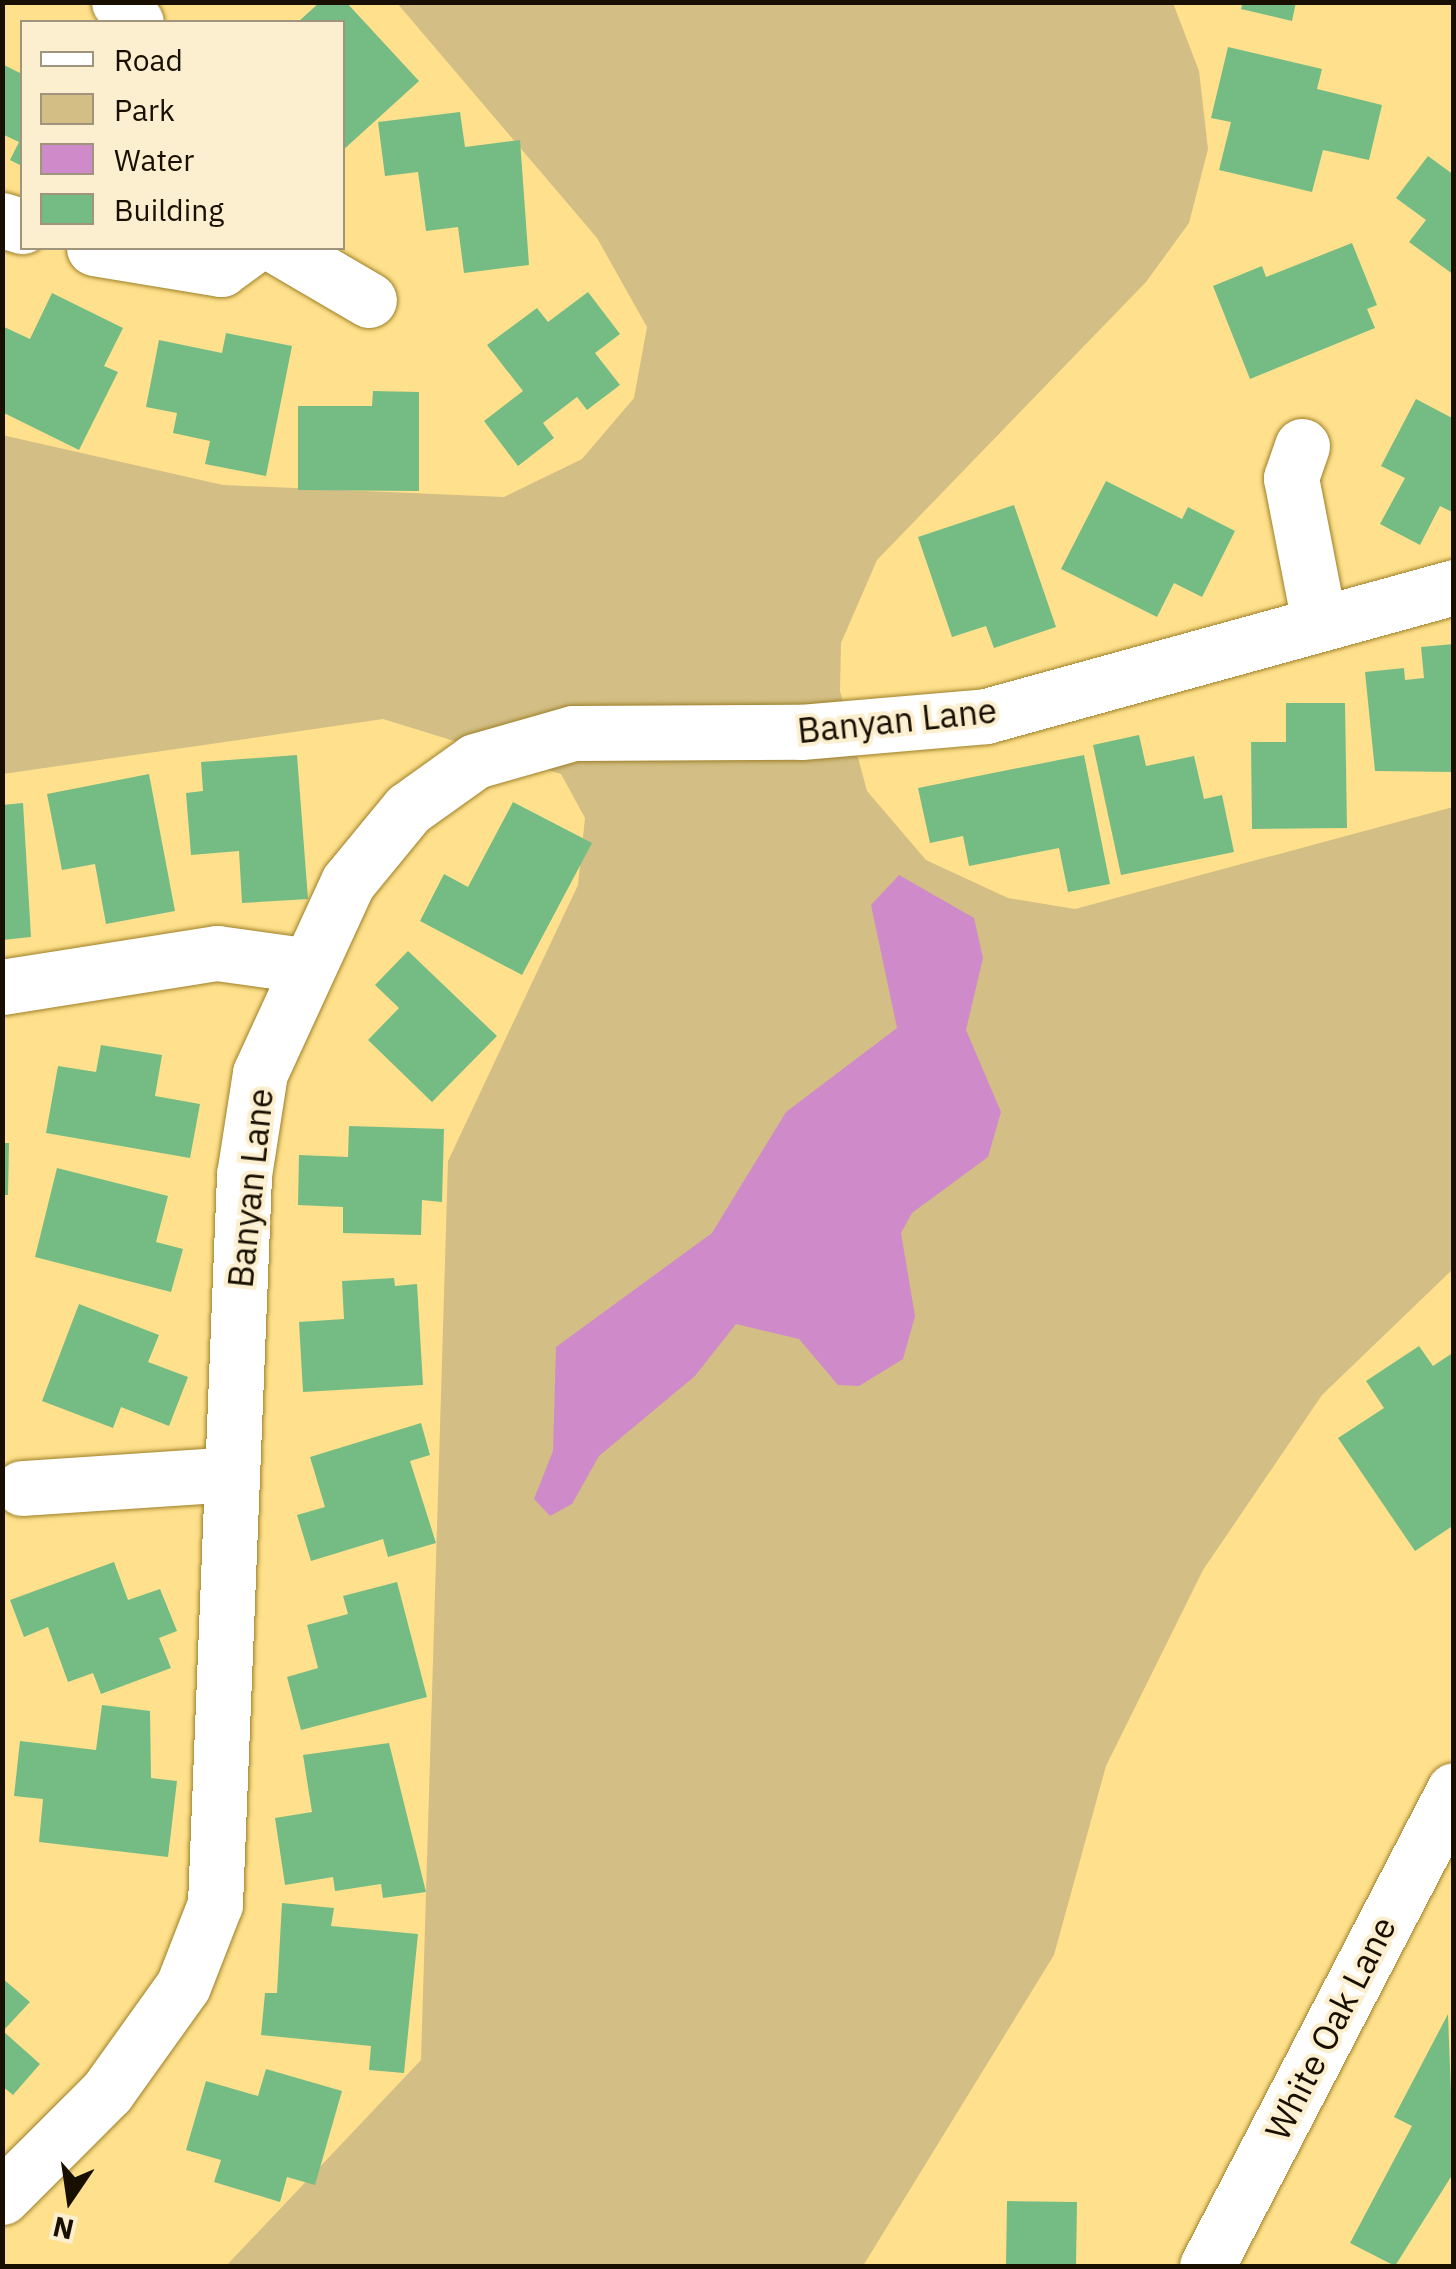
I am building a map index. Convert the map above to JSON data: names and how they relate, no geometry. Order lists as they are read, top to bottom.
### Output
{
  "streets": {
    "street": ["Banyan Lane", "White Oak Lane"]
  },
  "legend": [
    "Road",
    "Park",
    "Water",
    "Building"
  ],
  "north": "bottom"
}
